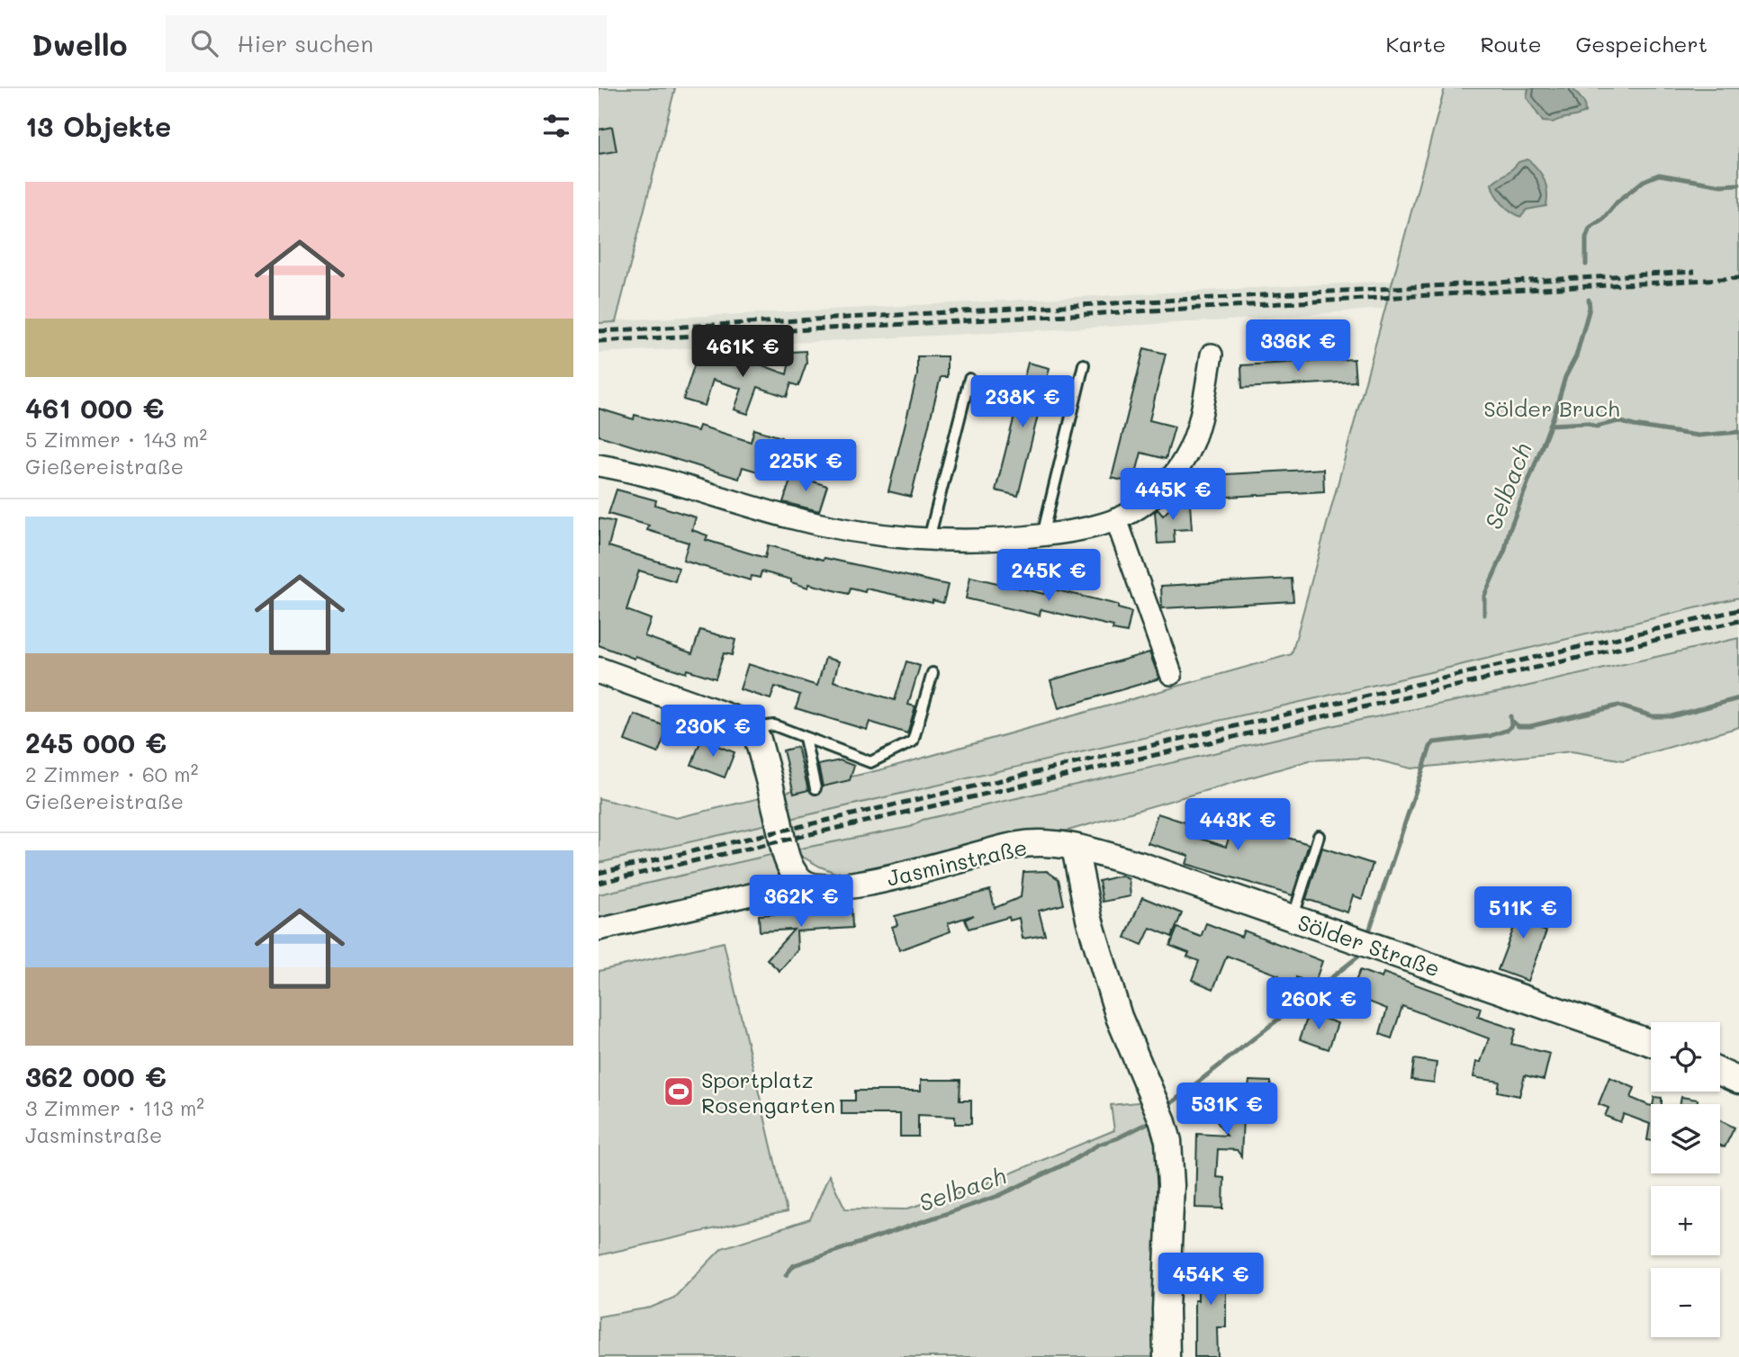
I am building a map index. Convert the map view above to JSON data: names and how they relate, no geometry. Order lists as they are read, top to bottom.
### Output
{
  "streets": {
    "street": ["Jasminstraße", "Sölder Straße"]
  },
  "crossings": [
    ["Jasminstraße", "Sölder Straße"]
  ],
  "water": ["Selbach"],
  "parks": ["Sölder Bruch"],
  "places": {
    "sports": ["Sportplatz Rosengarten"]
  },
  "page": {
    "header": "Dwello",
    "search": "Hier suchen",
    "nav": ["Karte", "Route", "Gespeichert"],
    "heading": "13 Objekte",
    "list": [
      {
        "name": "461 000 €",
        "note": "5 Zimmer · 143 m² · Gießereistraße"
      },
      {
        "name": "245 000 €",
        "note": "2 Zimmer · 60 m² · Gießereistraße"
      },
      {
        "name": "362 000 €",
        "note": "3 Zimmer · 113 m² · Jasminstraße"
      }
    ],
    "price": [
      "336K €",
      "461K €",
      "238K €",
      "225K €",
      "445K €",
      "245K €",
      "230K €",
      "443K €",
      "362K €",
      "511K €",
      "260K €",
      "531K €",
      "454K €"
    ],
    "map_buttons": ["+", "−"]
  }
}
